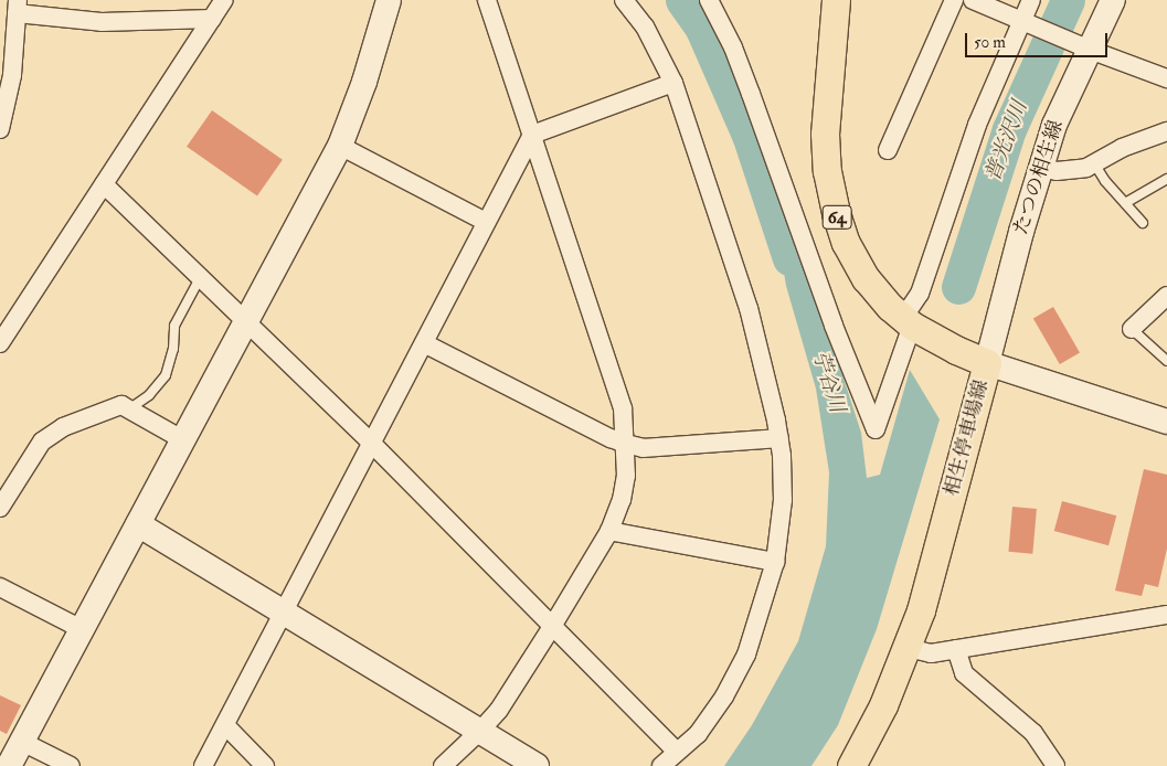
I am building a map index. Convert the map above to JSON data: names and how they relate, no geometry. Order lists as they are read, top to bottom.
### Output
{
  "streets": {
    "main road": ["64", "相生停車場線"],
    "street": ["たつの相生線"]
  },
  "crossings": [
    ["たつの相生線", "相生停車場線"]
  ],
  "water": ["普光沢川", "苧谷川"],
  "scale_bar": "50 m"
}
